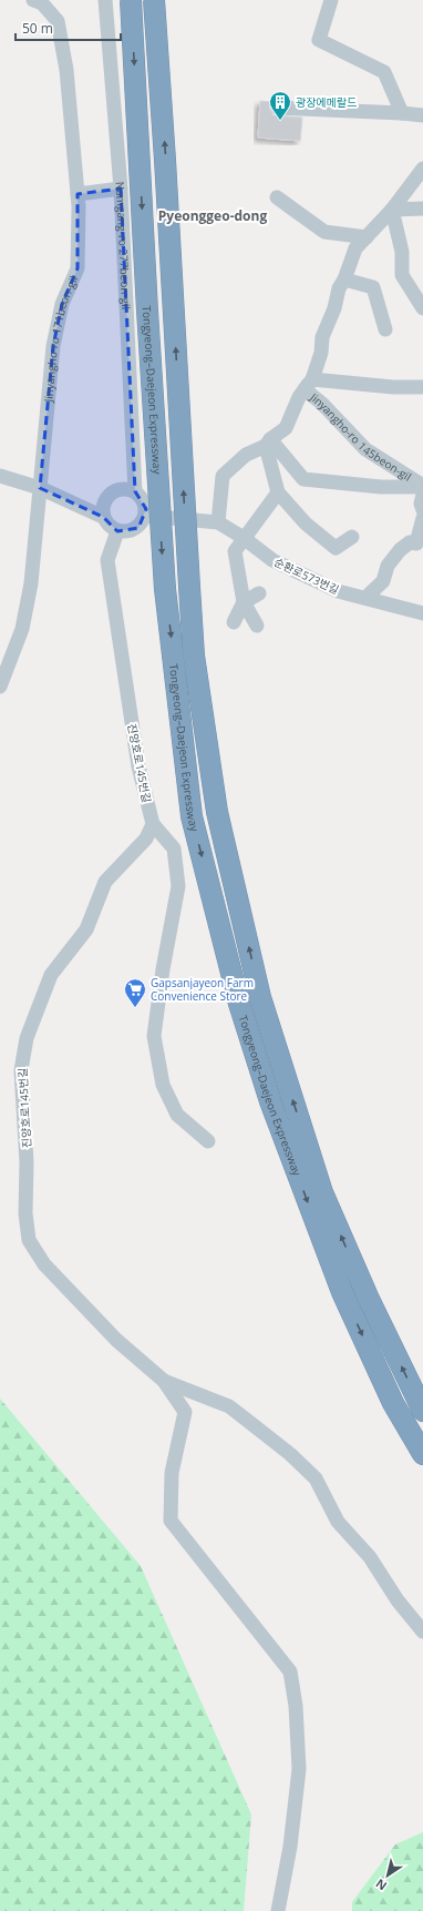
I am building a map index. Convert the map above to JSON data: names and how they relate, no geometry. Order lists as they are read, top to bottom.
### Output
{
  "streets": {
    "highway": ["Tongyeong–Daejeon Expressway"],
    "street": [
      "Namgang-ro 277beon-gil",
      "Jinyangho-ro 171beon-gil",
      "Jinyangho-ro 145beon-gil",
      "순환로573번길",
      "진양호로145번길"
    ]
  },
  "crossings": [
    ["Namgang-ro 277beon-gil", "순환로573번길"],
    ["Namgang-ro 277beon-gil", "진양호로145번길"],
    ["순환로573번길", "진양호로145번길"]
  ],
  "districts": ["Pyeonggeo-dong"],
  "places": {
    "building": ["광장에메랄드"],
    "supermarket": ["Gapsanjayeon Farm Convenience Store"]
  },
  "scale_bar": "50 m",
  "north": "bottom left"
}
